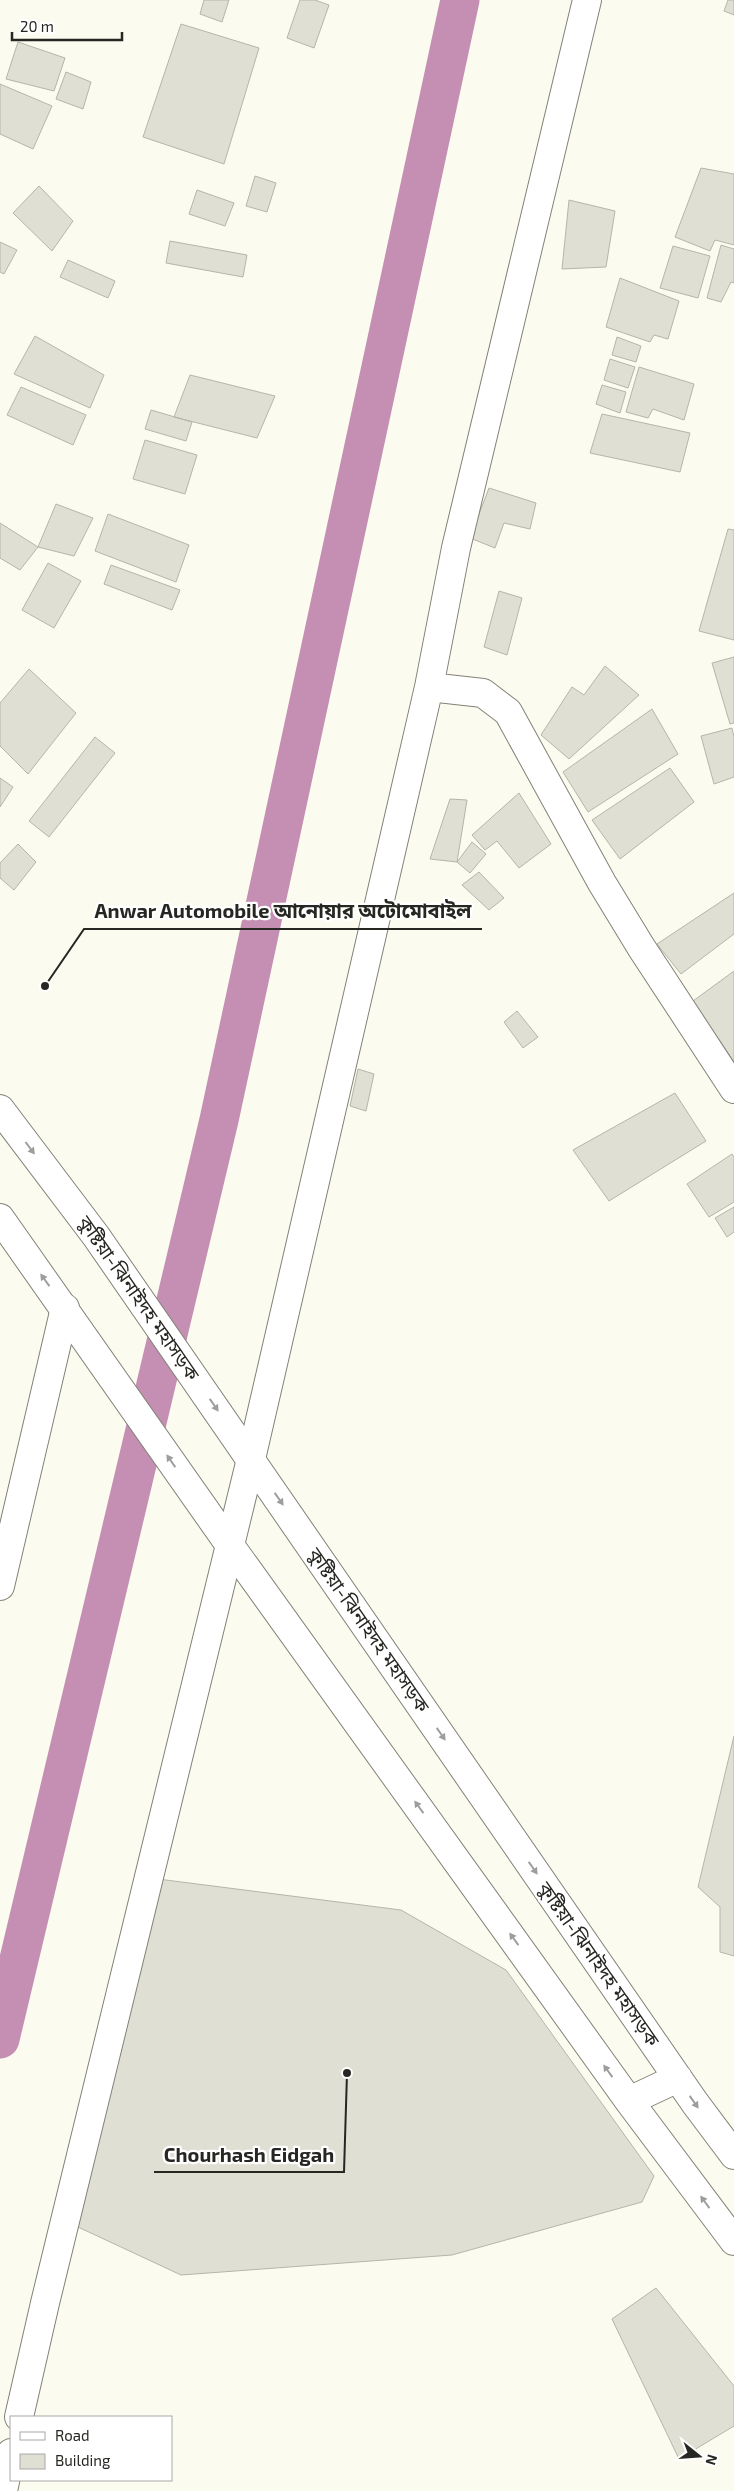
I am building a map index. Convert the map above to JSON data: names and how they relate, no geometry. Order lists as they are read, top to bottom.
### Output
{
  "streets": {
    "main road": ["কুষ্টিয়া-ঝিনাইদহ মহাসড়ক"]
  },
  "places": ["Anwar Automobile আনোয়ার অটোমোবাইল", "Chourhash Eidgah"],
  "legend": ["Road", "Building"],
  "scale_bar": "20 m",
  "north": "right"
}
